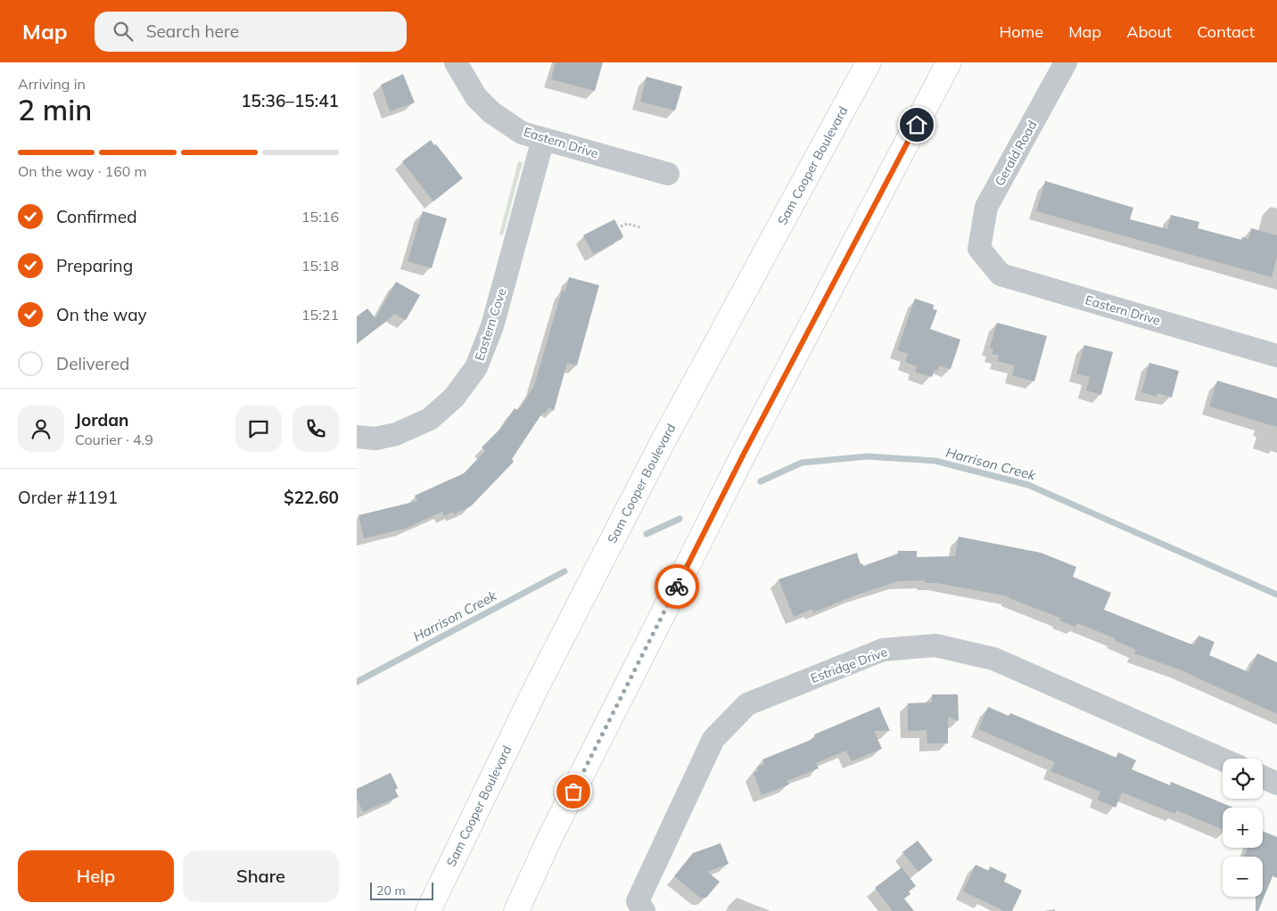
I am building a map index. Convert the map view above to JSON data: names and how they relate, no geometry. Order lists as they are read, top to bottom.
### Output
{
  "streets": {
    "highway": ["Sam Cooper Boulevard"],
    "street": [
      "Eastern Drive",
      "Gerald Road",
      "Eastern Cove",
      "Estridge Drive"
    ]
  },
  "crossings": [
    ["Eastern Drive", "Gerald Road"],
    ["Eastern Drive", "Eastern Cove"]
  ],
  "water": ["Harrison Creek"],
  "scale_bar": "20 m",
  "page": {
    "header": "Map",
    "search": "Search here",
    "nav": [
      "Home",
      "Map",
      "About",
      "Contact"
    ],
    "heading": ["2 min", "Arriving in", "15:36–15:41"],
    "panel": [
      "Jordan",
      "Courier · 4.9",
      "Order #1191",
      "$22.60"
    ],
    "bar": "On the way · 160 m",
    "list": [
      ["Confirmed", "15:16"],
      ["Preparing", "15:18"],
      ["On the way", "15:21"],
      "Delivered"
    ],
    "map_buttons": ["+", "−"],
    "buttons": ["Help", "Share"],
    "scale": "20 m"
  }
}
